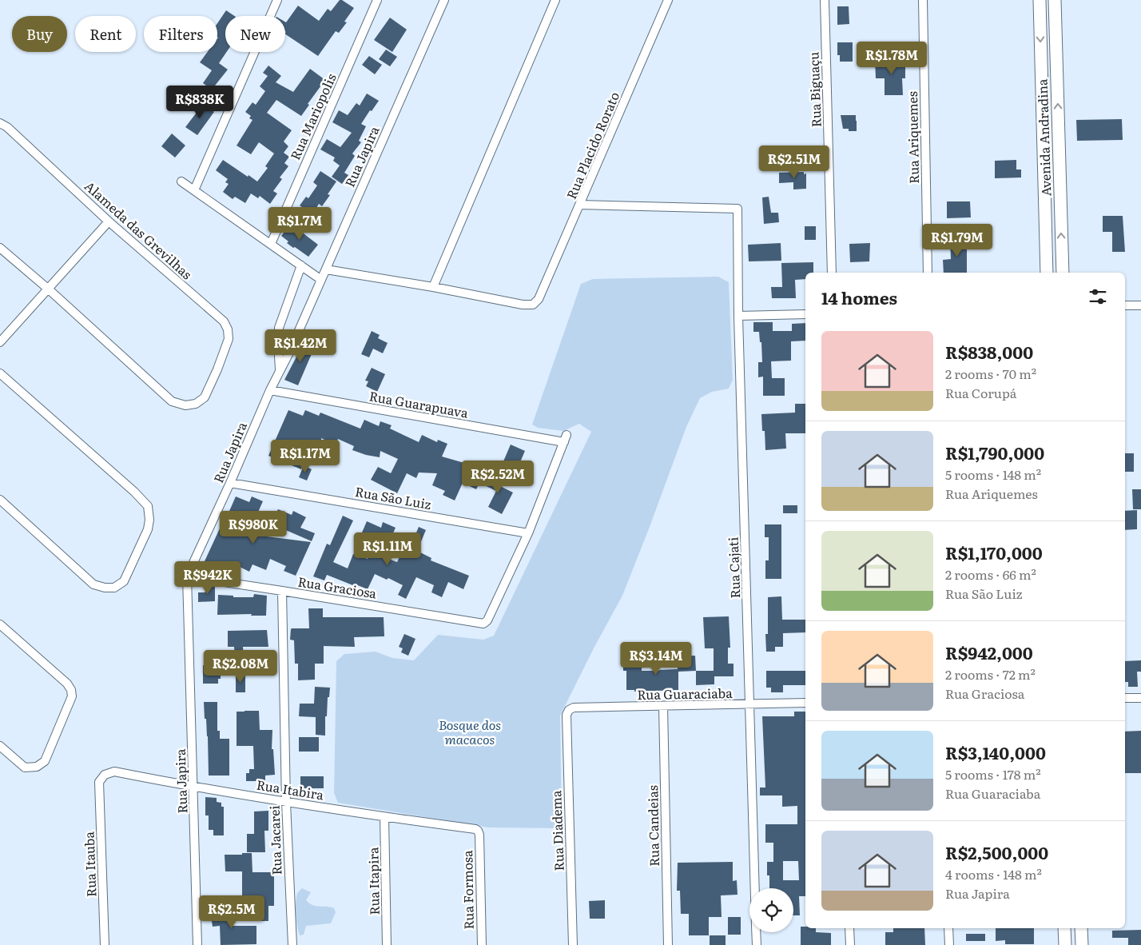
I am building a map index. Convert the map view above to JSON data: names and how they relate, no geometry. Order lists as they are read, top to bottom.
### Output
{
  "streets": {
    "main road": ["Avenida Andradina"],
    "street": [
      "Rua Biguaçu",
      "Rua Mariopolis",
      "Rua Ariquemes",
      "Rua Placido Rorato",
      "Rua Japira",
      "Alameda das Grevilhas",
      "Rua Guarapuava",
      "Rua São Luiz",
      "Rua Cajati",
      "Rua Graciosa",
      "Rua Guaraciaba",
      "Rua Itabira",
      "Rua Candeias",
      "Rua Diadema",
      "Rua Jacarei",
      "Rua Itauba",
      "Rua Itapira",
      "Rua Formosa"
    ]
  },
  "crossings": [
    ["Rua Placido Rorato", "Rua Cajati"],
    ["Rua Japira", "Rua Guarapuava"],
    ["Rua Japira", "Rua São Luiz"],
    ["Rua Japira", "Rua Graciosa"],
    ["Rua Japira", "Rua Itabira"],
    ["Rua Guarapuava", "Rua São Luiz"],
    ["Rua Guarapuava", "Rua Graciosa"],
    ["Rua São Luiz", "Rua Graciosa"],
    ["Rua Cajati", "Rua Guaraciaba"],
    ["Rua Graciosa", "Rua Jacarei"],
    ["Rua Guaraciaba", "Rua Candeias"],
    ["Rua Guaraciaba", "Rua Diadema"],
    ["Rua Itabira", "Rua Jacarei"],
    ["Rua Itabira", "Rua Itauba"],
    ["Rua Itabira", "Rua Itapira"],
    ["Rua Itabira", "Rua Formosa"]
  ],
  "parks": ["Bosque dos macacos"],
  "page": {
    "chip": [
      "Buy",
      "Rent",
      "Filters",
      "New"
    ],
    "price": [
      "R$1.78M",
      "R$838K",
      "R$2.51M",
      "R$1.7M",
      "R$1.79M",
      "R$1.42M",
      "R$1.17M",
      "R$2.52M",
      "R$980K",
      "R$1.11M",
      "R$942K",
      "R$3.14M",
      "R$2.08M",
      "R$2.5M"
    ],
    "heading": "14 homes",
    "list": [
      {
        "name": "R$838,000",
        "note": "2 rooms · 70 m² · Rua Corupá"
      },
      {
        "name": "R$1,790,000",
        "note": "5 rooms · 148 m² · Rua Ariquemes"
      },
      {
        "name": "R$1,170,000",
        "note": "2 rooms · 66 m² · Rua São Luiz"
      },
      {
        "name": "R$942,000",
        "note": "2 rooms · 72 m² · Rua Graciosa"
      },
      {
        "name": "R$3,140,000",
        "note": "5 rooms · 178 m² · Rua Guaraciaba"
      },
      {
        "name": "R$2,500,000",
        "note": "4 rooms · 148 m² · Rua Japira"
      }
    ]
  }
}
